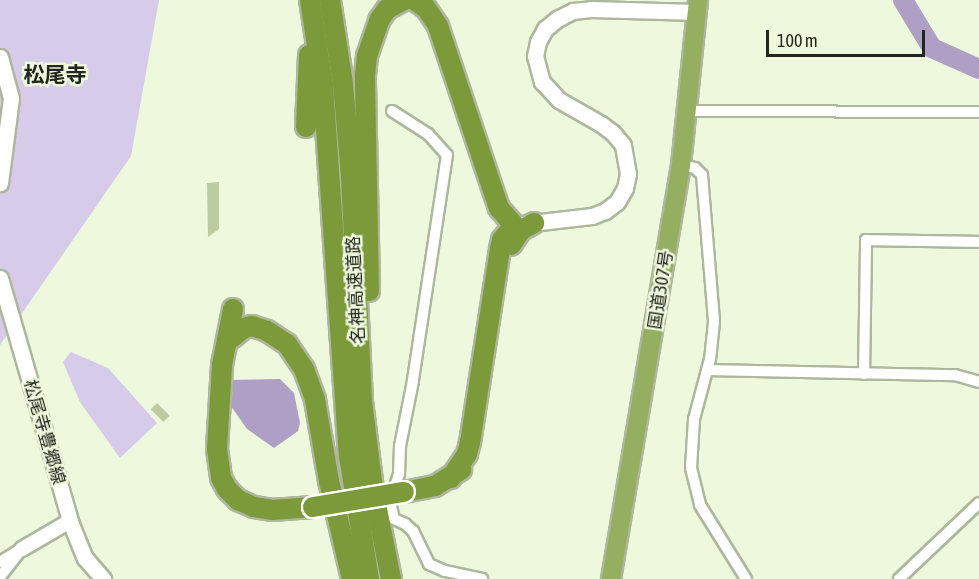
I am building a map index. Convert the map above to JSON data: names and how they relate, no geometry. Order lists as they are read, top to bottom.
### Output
{
  "streets": {
    "highway": ["名神高速道路", "国道307号"],
    "main road": ["松尾寺豊郷線"]
  },
  "districts": ["松尾寺"],
  "scale_bar": "100 m"
}
